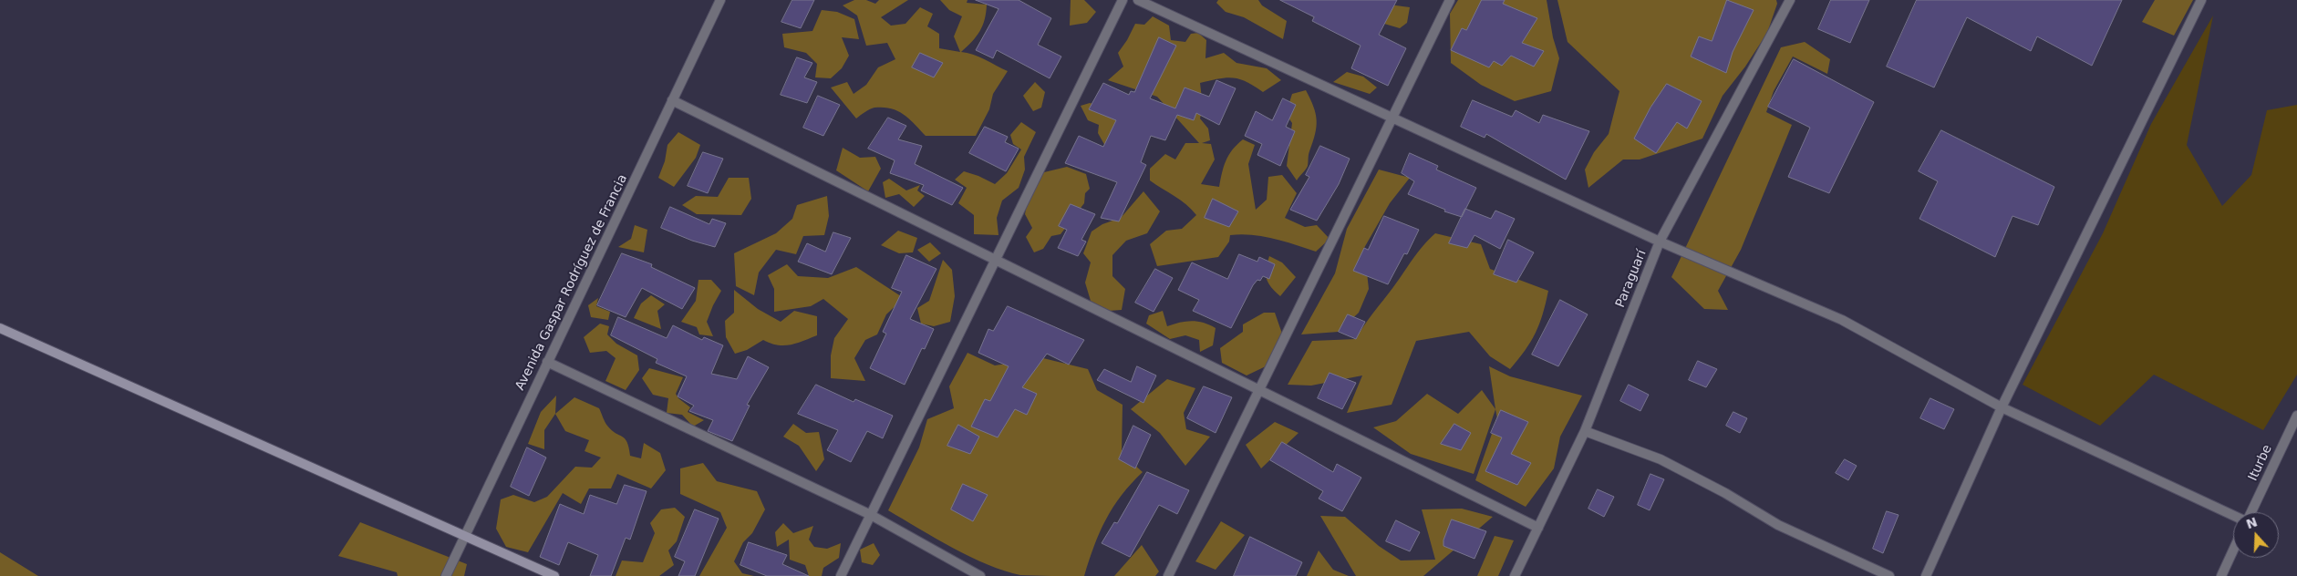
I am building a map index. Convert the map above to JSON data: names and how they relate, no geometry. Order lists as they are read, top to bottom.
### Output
{
  "streets": {
    "street": ["Paraguarí", "Avenida Gaspar Rodríguez de Francia", "Iturbe"]
  },
  "north": "top"
}
